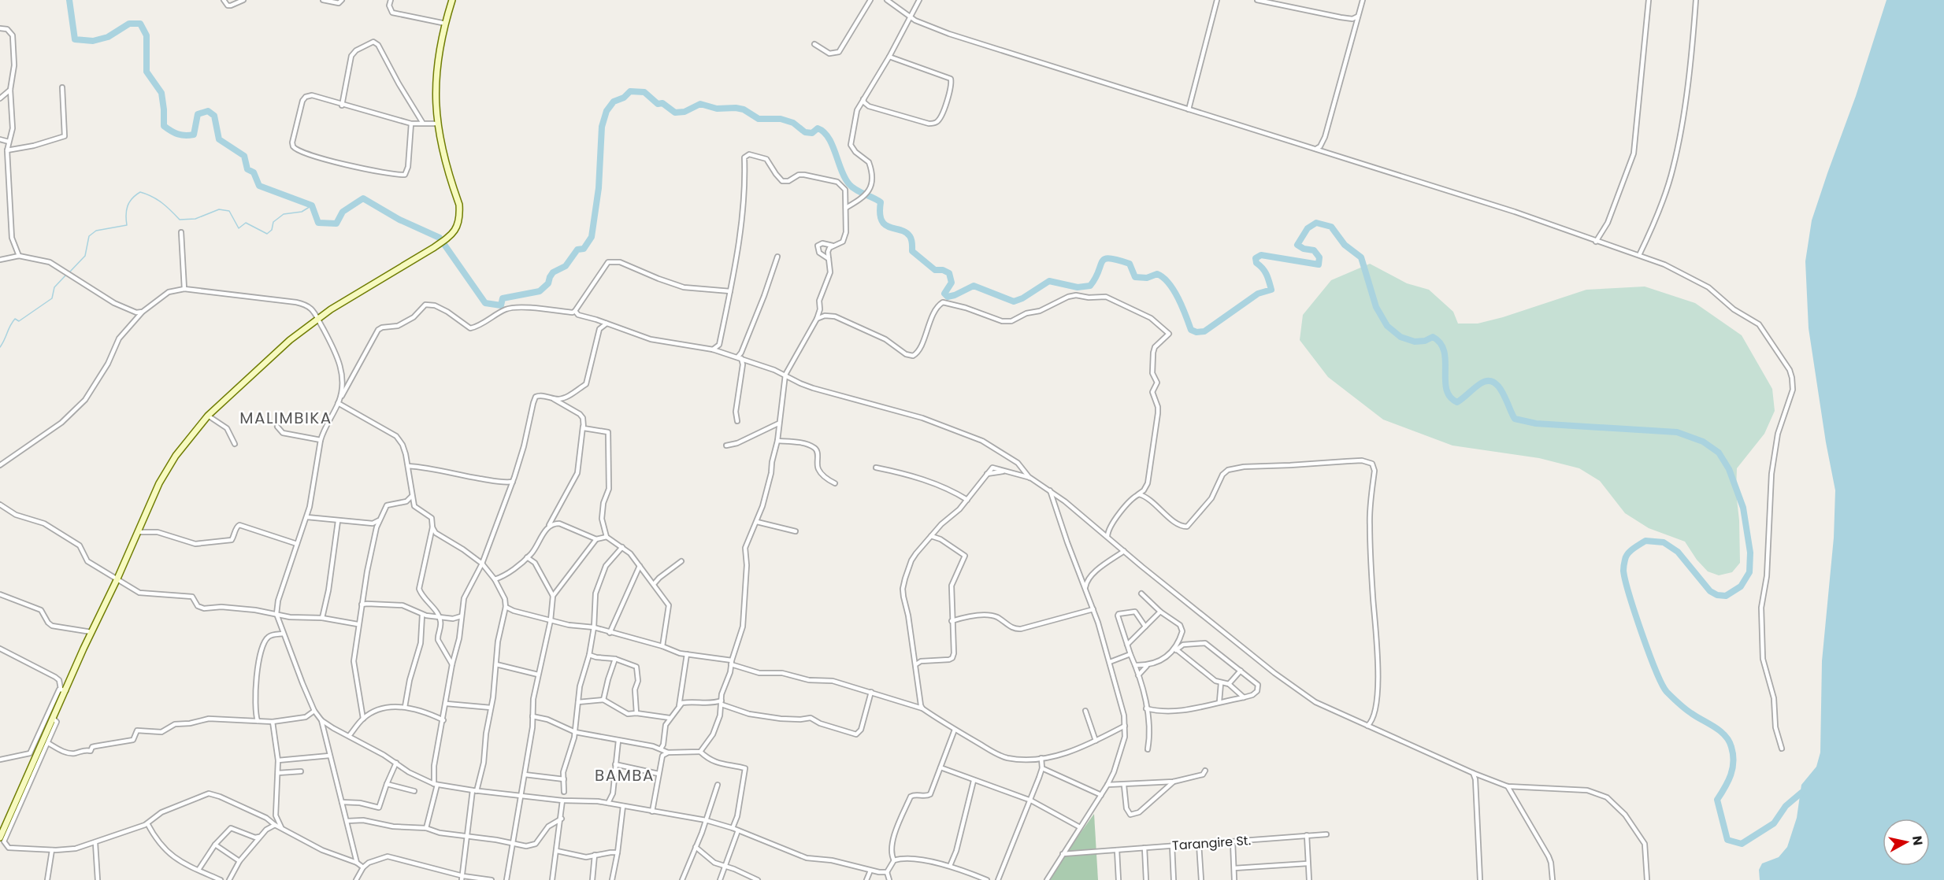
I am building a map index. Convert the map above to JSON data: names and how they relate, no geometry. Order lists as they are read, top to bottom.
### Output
{
  "streets": {
    "street": ["Tarangire St."]
  },
  "districts": ["MALIMBIKA", "BAMBA"],
  "north": "right"
}
